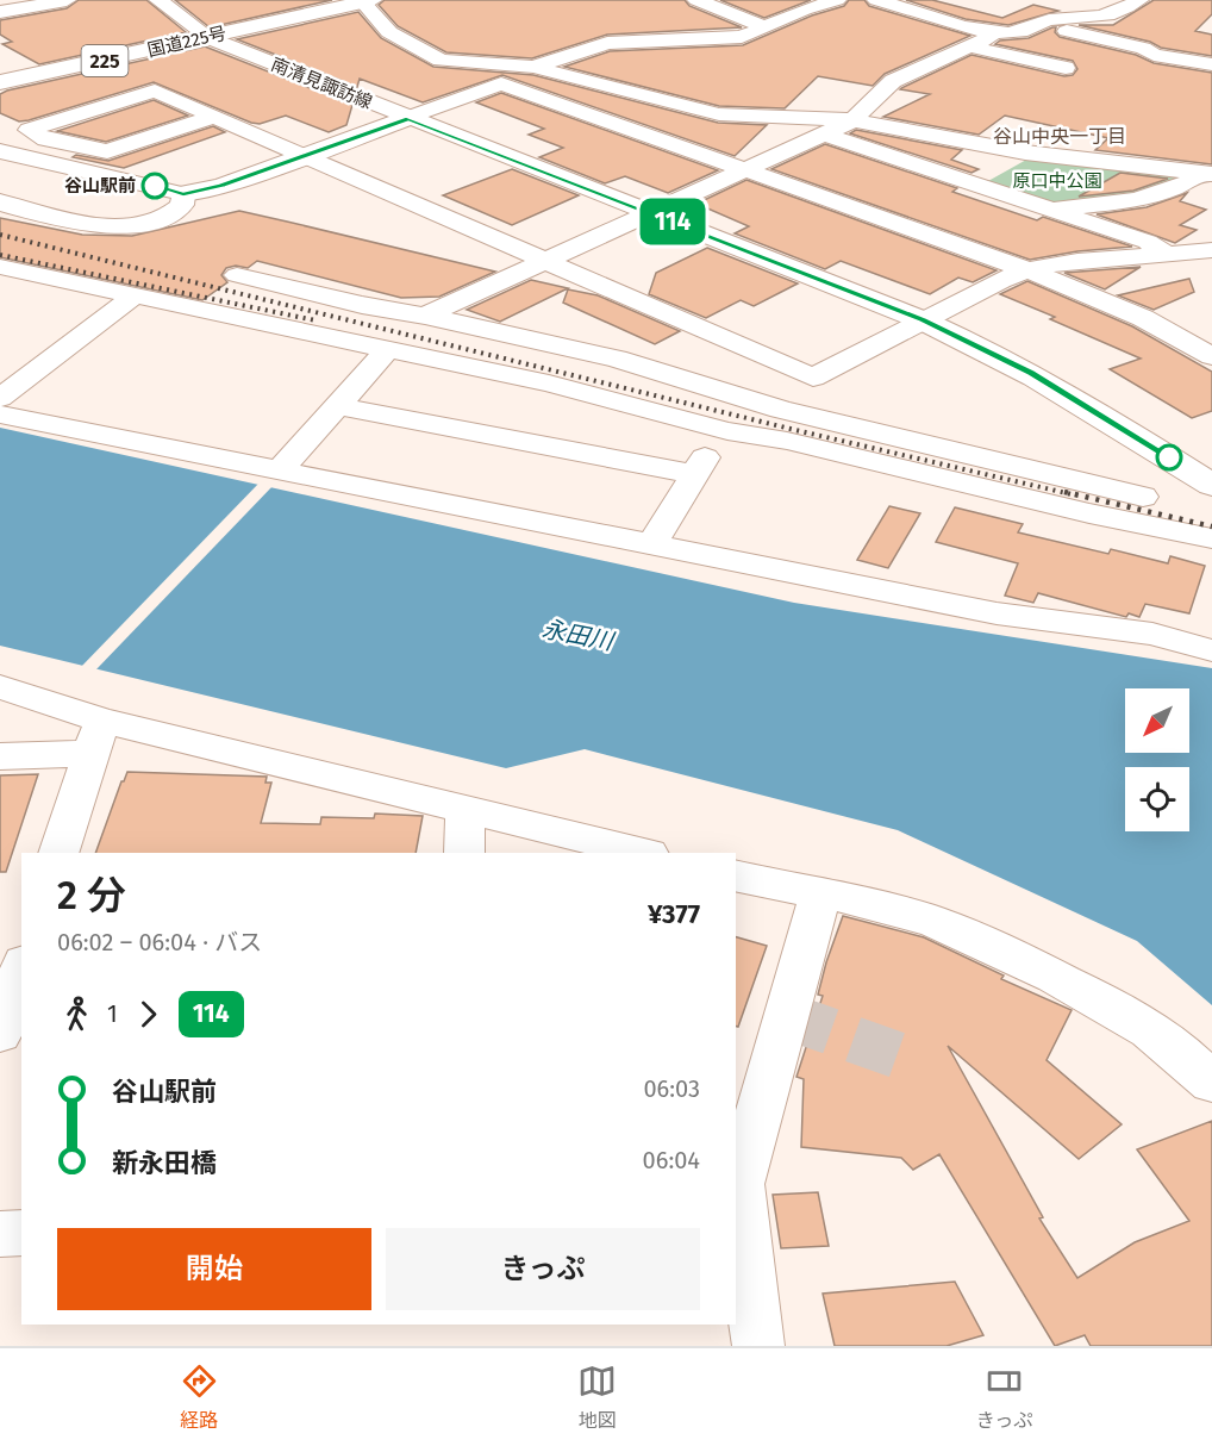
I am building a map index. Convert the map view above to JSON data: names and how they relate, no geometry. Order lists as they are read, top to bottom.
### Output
{
  "streets": {
    "main road": ["国道225号", "225", "南清見諏訪線"]
  },
  "crossings": [
    ["国道225号", "南清見諏訪線"]
  ],
  "districts": ["谷山中央一丁目"],
  "water": ["永田川"],
  "parks": ["原口中公園"],
  "places": ["谷山駅前"],
  "lines": ["bus line 114"],
  "north": "bottom left",
  "page": {
    "on_map": "114",
    "heading": ["2 分", "06:02 – 06:04 · バス", "¥377"],
    "legs": ["1", "114"],
    "list": [
      {
        "name": "谷山駅前",
        "value": "06:03"
      },
      {
        "name": "新永田橋",
        "value": "06:04"
      }
    ],
    "buttons": ["開始", "きっぷ"],
    "tabs": ["経路", "地図", "きっぷ"]
  }
}
